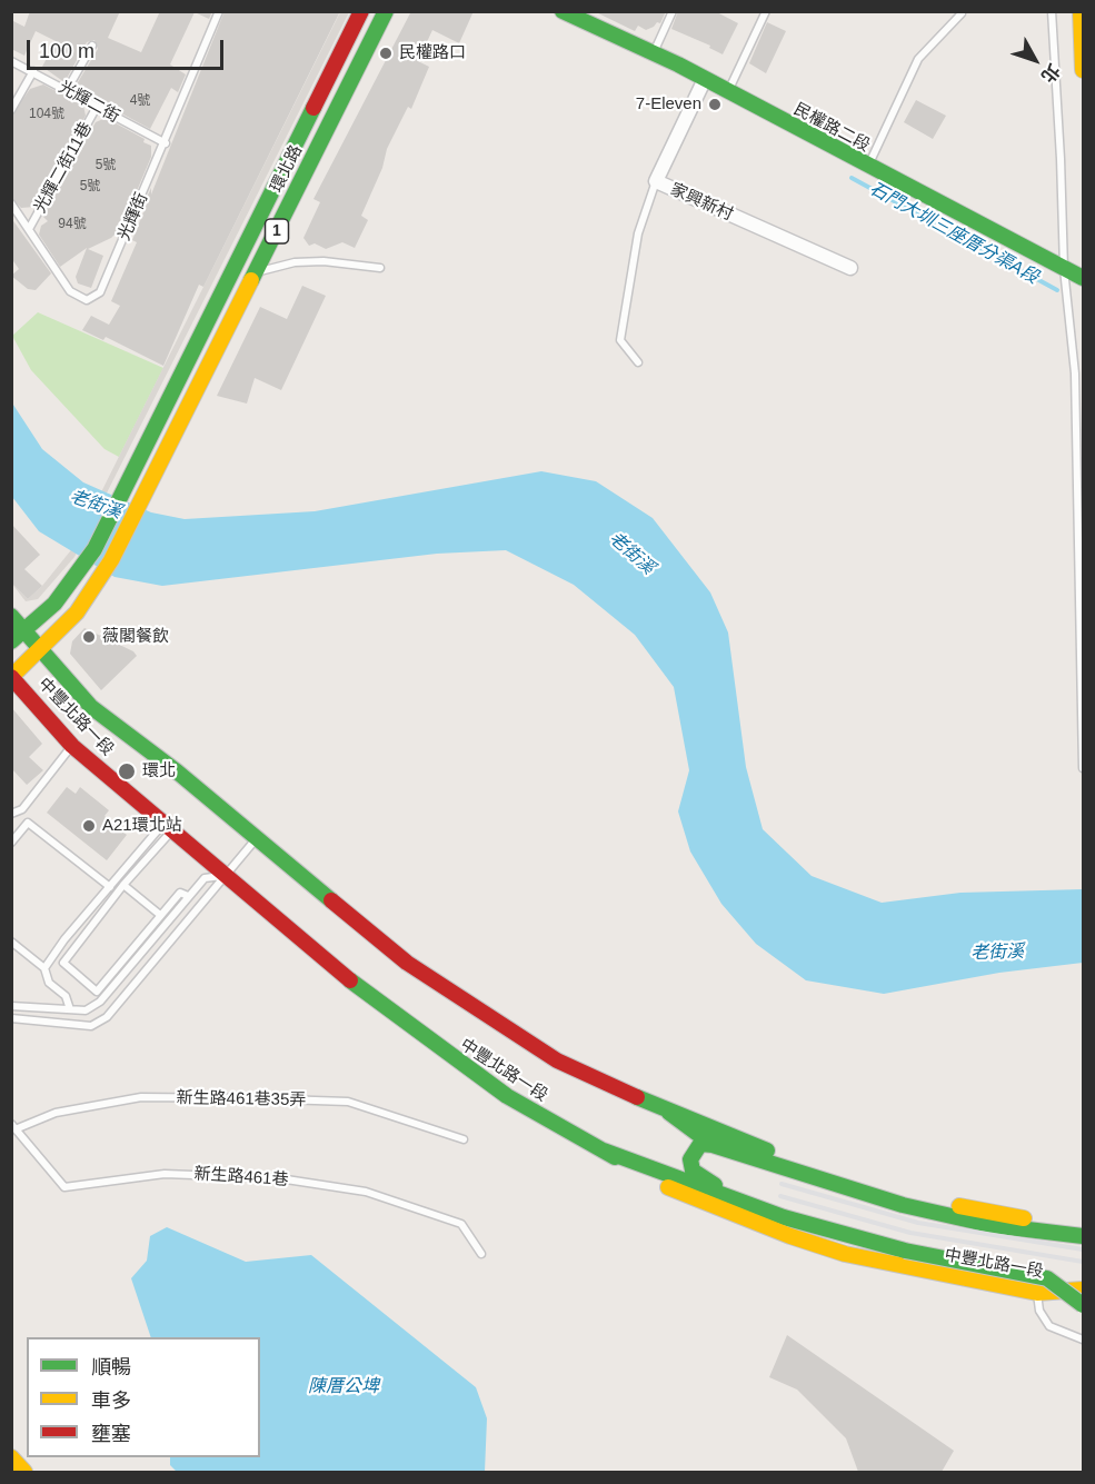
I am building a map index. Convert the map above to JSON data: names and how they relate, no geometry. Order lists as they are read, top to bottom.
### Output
{
  "streets": {
    "main road": [
      "民權路二段",
      "環北路",
      "1",
      "中豐北路一段"
    ],
    "street": ["家興新村"],
    "lane": [
      "光輝二街",
      "光輝二街11巷",
      "光輝街",
      "新生路461巷35弄",
      "新生路461巷"
    ]
  },
  "crossings": [
    ["光輝二街", "光輝二街11巷"],
    ["光輝二街", "光輝街"],
    ["民權路二段", "家興新村"],
    ["光輝二街11巷", "光輝街"],
    ["環北路", "1"],
    ["環北路", "中豐北路一段"],
    ["1", "中豐北路一段"],
    ["新生路461巷35弄", "新生路461巷"]
  ],
  "water": ["石門大圳三座厝分渠A段", "老街溪", "陳厝公埤"],
  "places": [
    "民權路口",
    "7-Eleven",
    "薇閣餐飲",
    "環北",
    "A21環北站"
  ],
  "house_numbers": [
    "4號",
    "104號",
    "5號",
    "5號",
    "94號"
  ],
  "legend": ["順暢", "車多", "壅塞"],
  "scale_bar": "100 m",
  "north": "bottom right"
}
